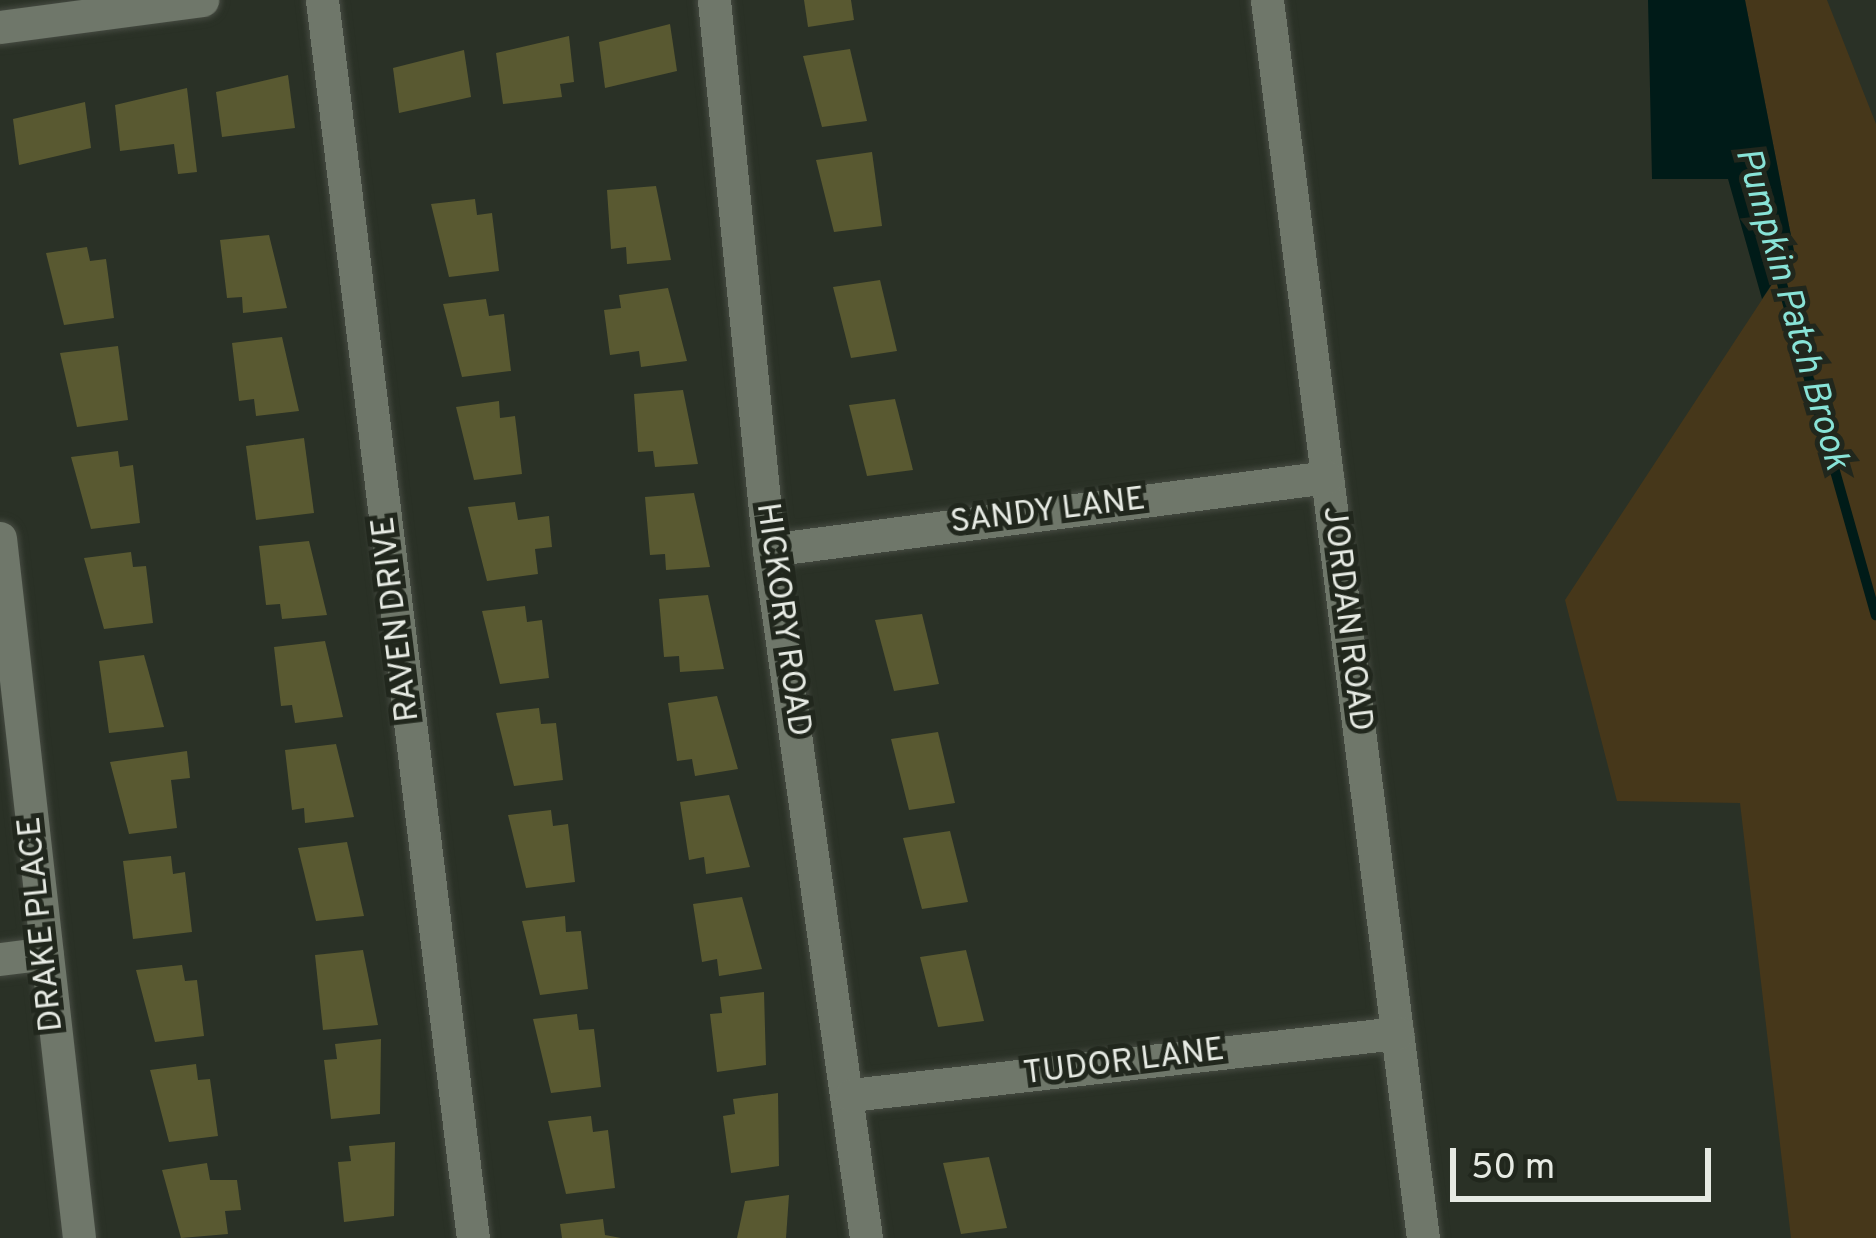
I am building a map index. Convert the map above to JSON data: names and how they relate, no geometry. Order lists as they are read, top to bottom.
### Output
{
  "streets": {
    "street": [
      "SANDY LANE",
      "RAVEN DRIVE",
      "JORDAN ROAD",
      "HICKORY ROAD",
      "DRAKE PLACE",
      "TUDOR LANE"
    ]
  },
  "crossings": [
    ["SANDY LANE", "JORDAN ROAD"],
    ["SANDY LANE", "HICKORY ROAD"],
    ["JORDAN ROAD", "TUDOR LANE"],
    ["HICKORY ROAD", "TUDOR LANE"]
  ],
  "water": ["Pumpkin Patch Brook"],
  "scale_bar": "50 m"
}
